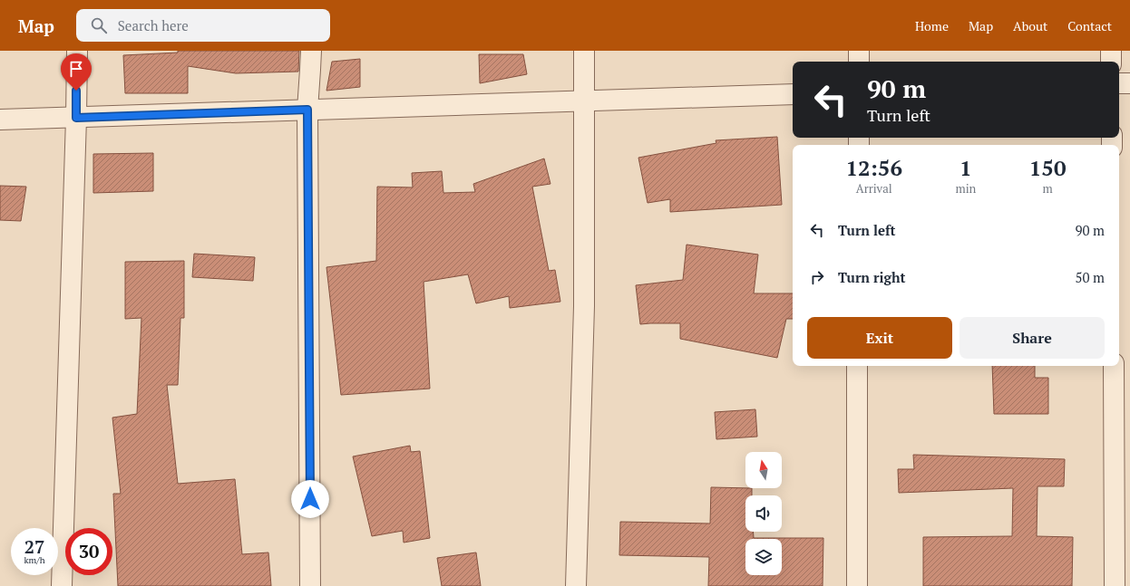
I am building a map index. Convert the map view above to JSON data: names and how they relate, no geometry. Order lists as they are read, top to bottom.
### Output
{
  "north": "top",
  "page": {
    "header": "Map",
    "search": "Search here",
    "nav": [
      "Home",
      "Map",
      "About",
      "Contact"
    ],
    "turn": ["90 m", "Turn left"],
    "eta": [
      "12:56",
      "Arrival",
      "1",
      "min",
      "150",
      "m"
    ],
    "list": [
      {
        "name": "Turn left",
        "value": "90 m"
      },
      {
        "name": "Turn right",
        "value": "50 m"
      }
    ],
    "buttons": ["Exit", "Share"],
    "speed": "27 km/h",
    "limit": "30"
  }
}
